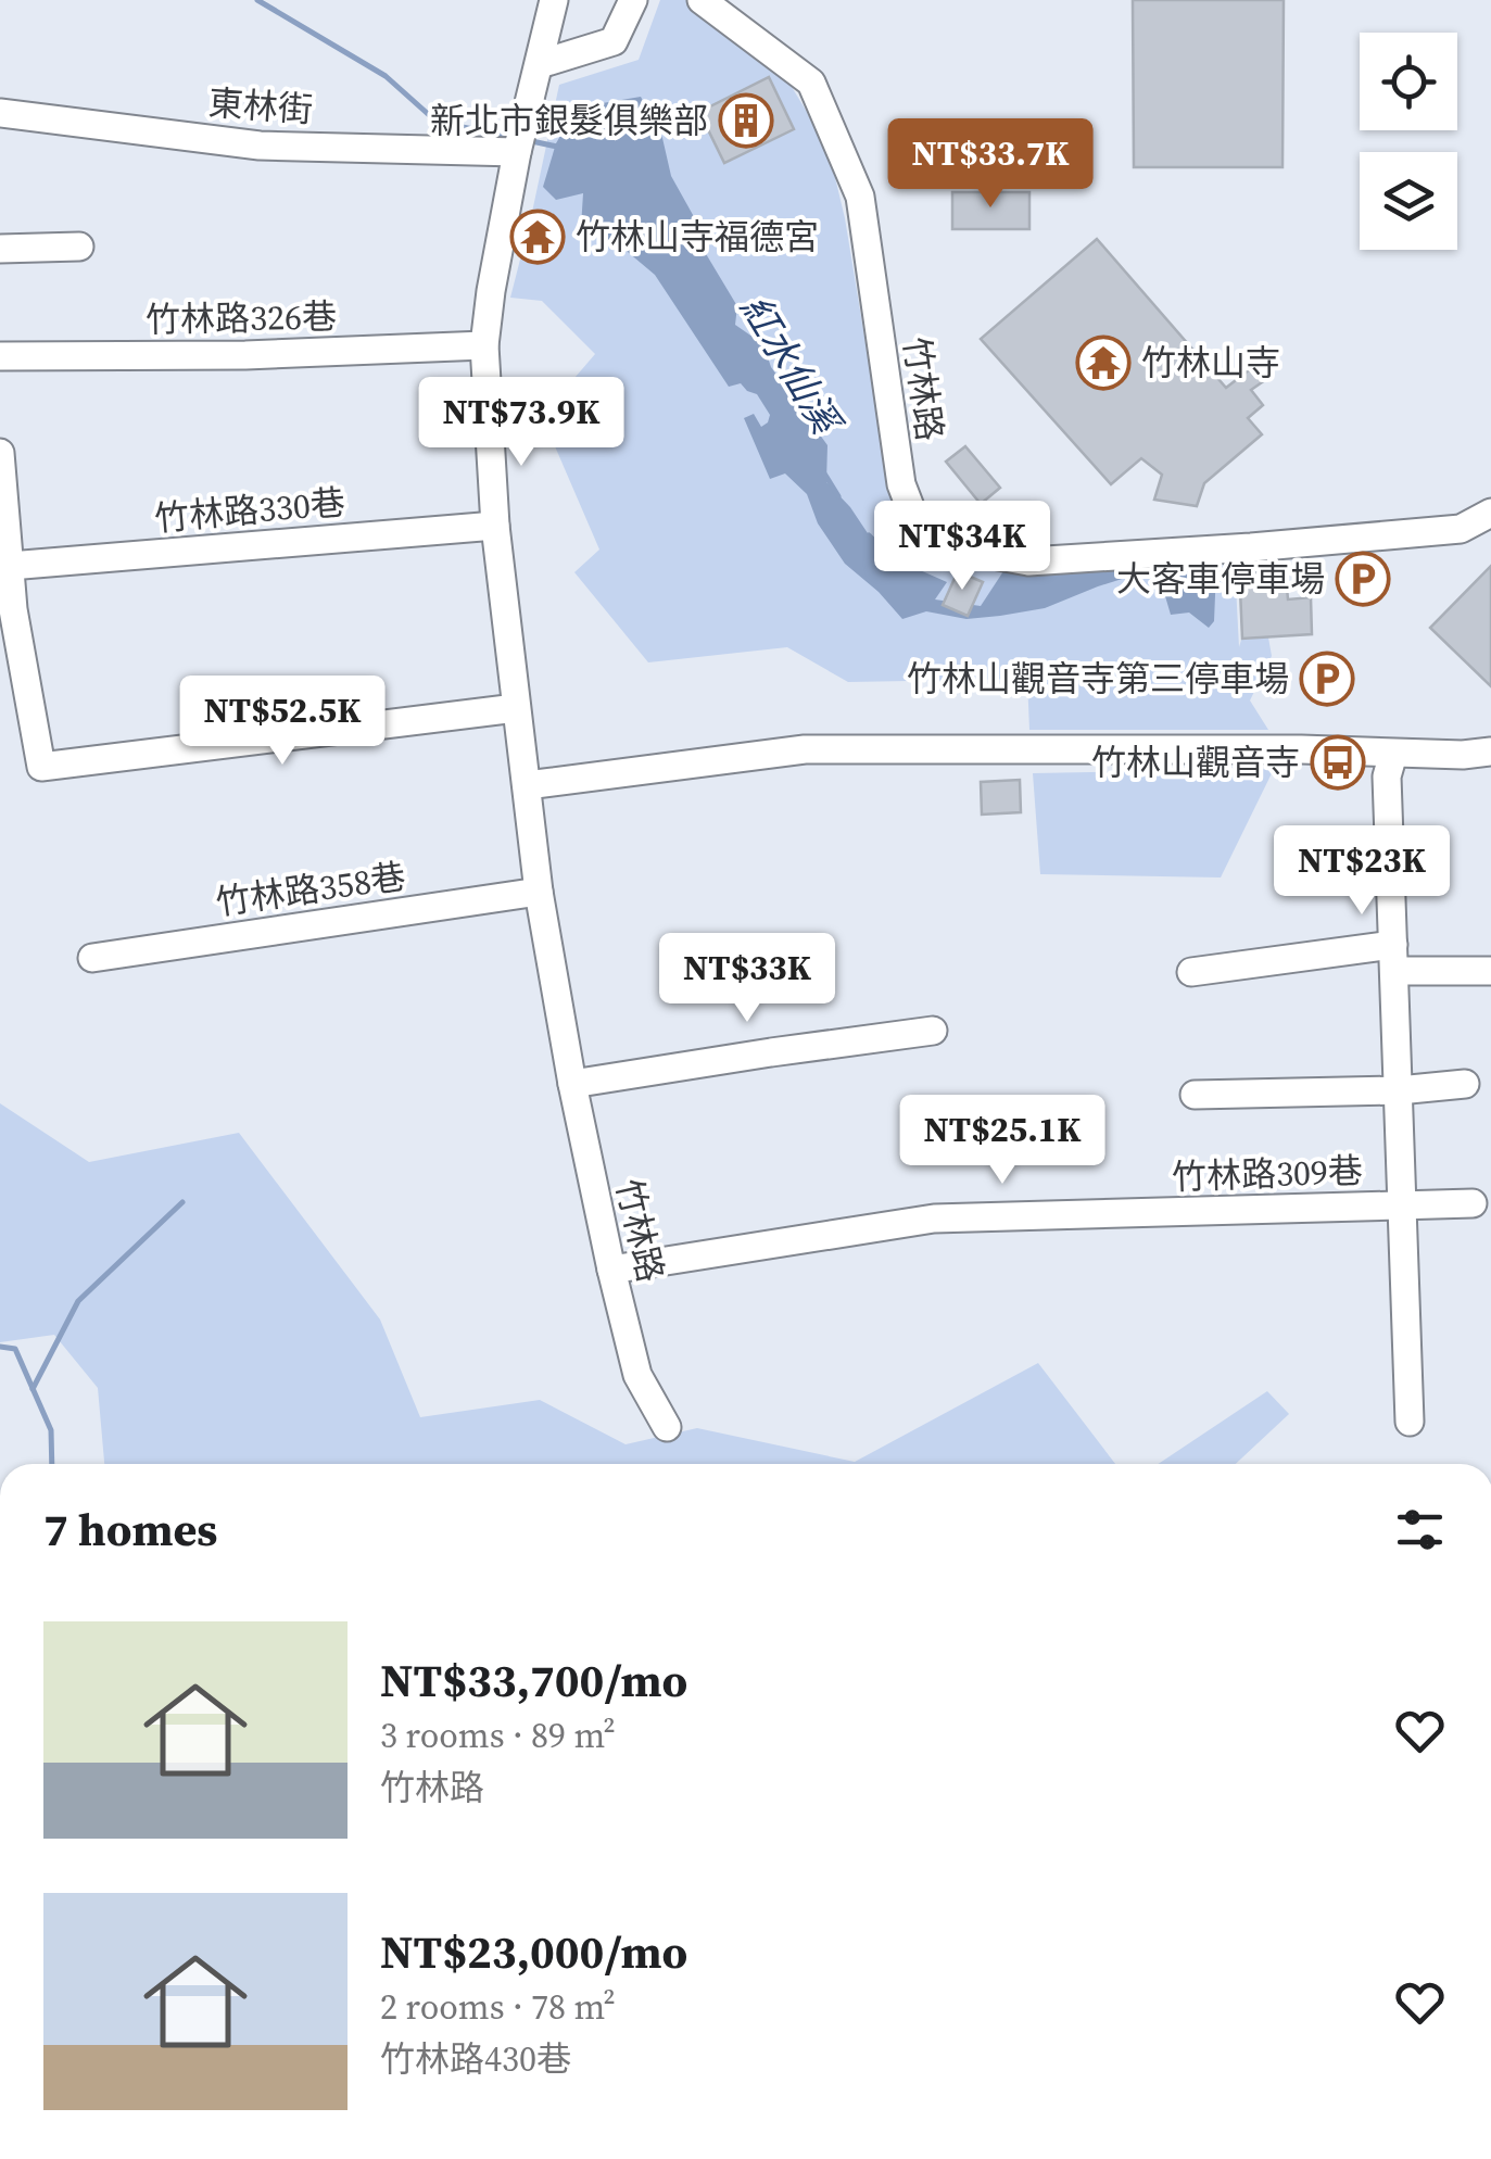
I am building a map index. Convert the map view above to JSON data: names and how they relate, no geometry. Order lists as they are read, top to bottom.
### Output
{
  "streets": {
    "street": [
      "東林街",
      "竹林路326巷",
      "竹林路",
      "竹林路330巷",
      "竹林路358巷",
      "竹林路309巷"
    ]
  },
  "crossings": [
    ["東林街", "竹林路"],
    ["竹林路326巷", "竹林路"],
    ["竹林路", "竹林路330巷"],
    ["竹林路", "竹林路358巷"],
    ["竹林路", "竹林路309巷"]
  ],
  "water": ["紅水仙溪"],
  "places": {
    "building": ["新北市銀髮俱樂部"],
    "temple": ["竹林山寺福德宮", "竹林山寺"],
    "parking": ["大客車停車場", "竹林山觀音寺第三停車場"],
    "bus stop": ["竹林山觀音寺"]
  },
  "page": {
    "price": [
      "NT$33.7K",
      "NT$73.9K",
      "NT$34K",
      "NT$52.5K",
      "NT$23K",
      "NT$33K",
      "NT$25.1K"
    ],
    "heading": "7 homes",
    "list": [
      {
        "name": "NT$33,700/mo",
        "note": "3 rooms · 89 m² · 竹林路"
      },
      {
        "name": "NT$23,000/mo",
        "note": "2 rooms · 78 m² · 竹林路430巷"
      }
    ]
  }
}
